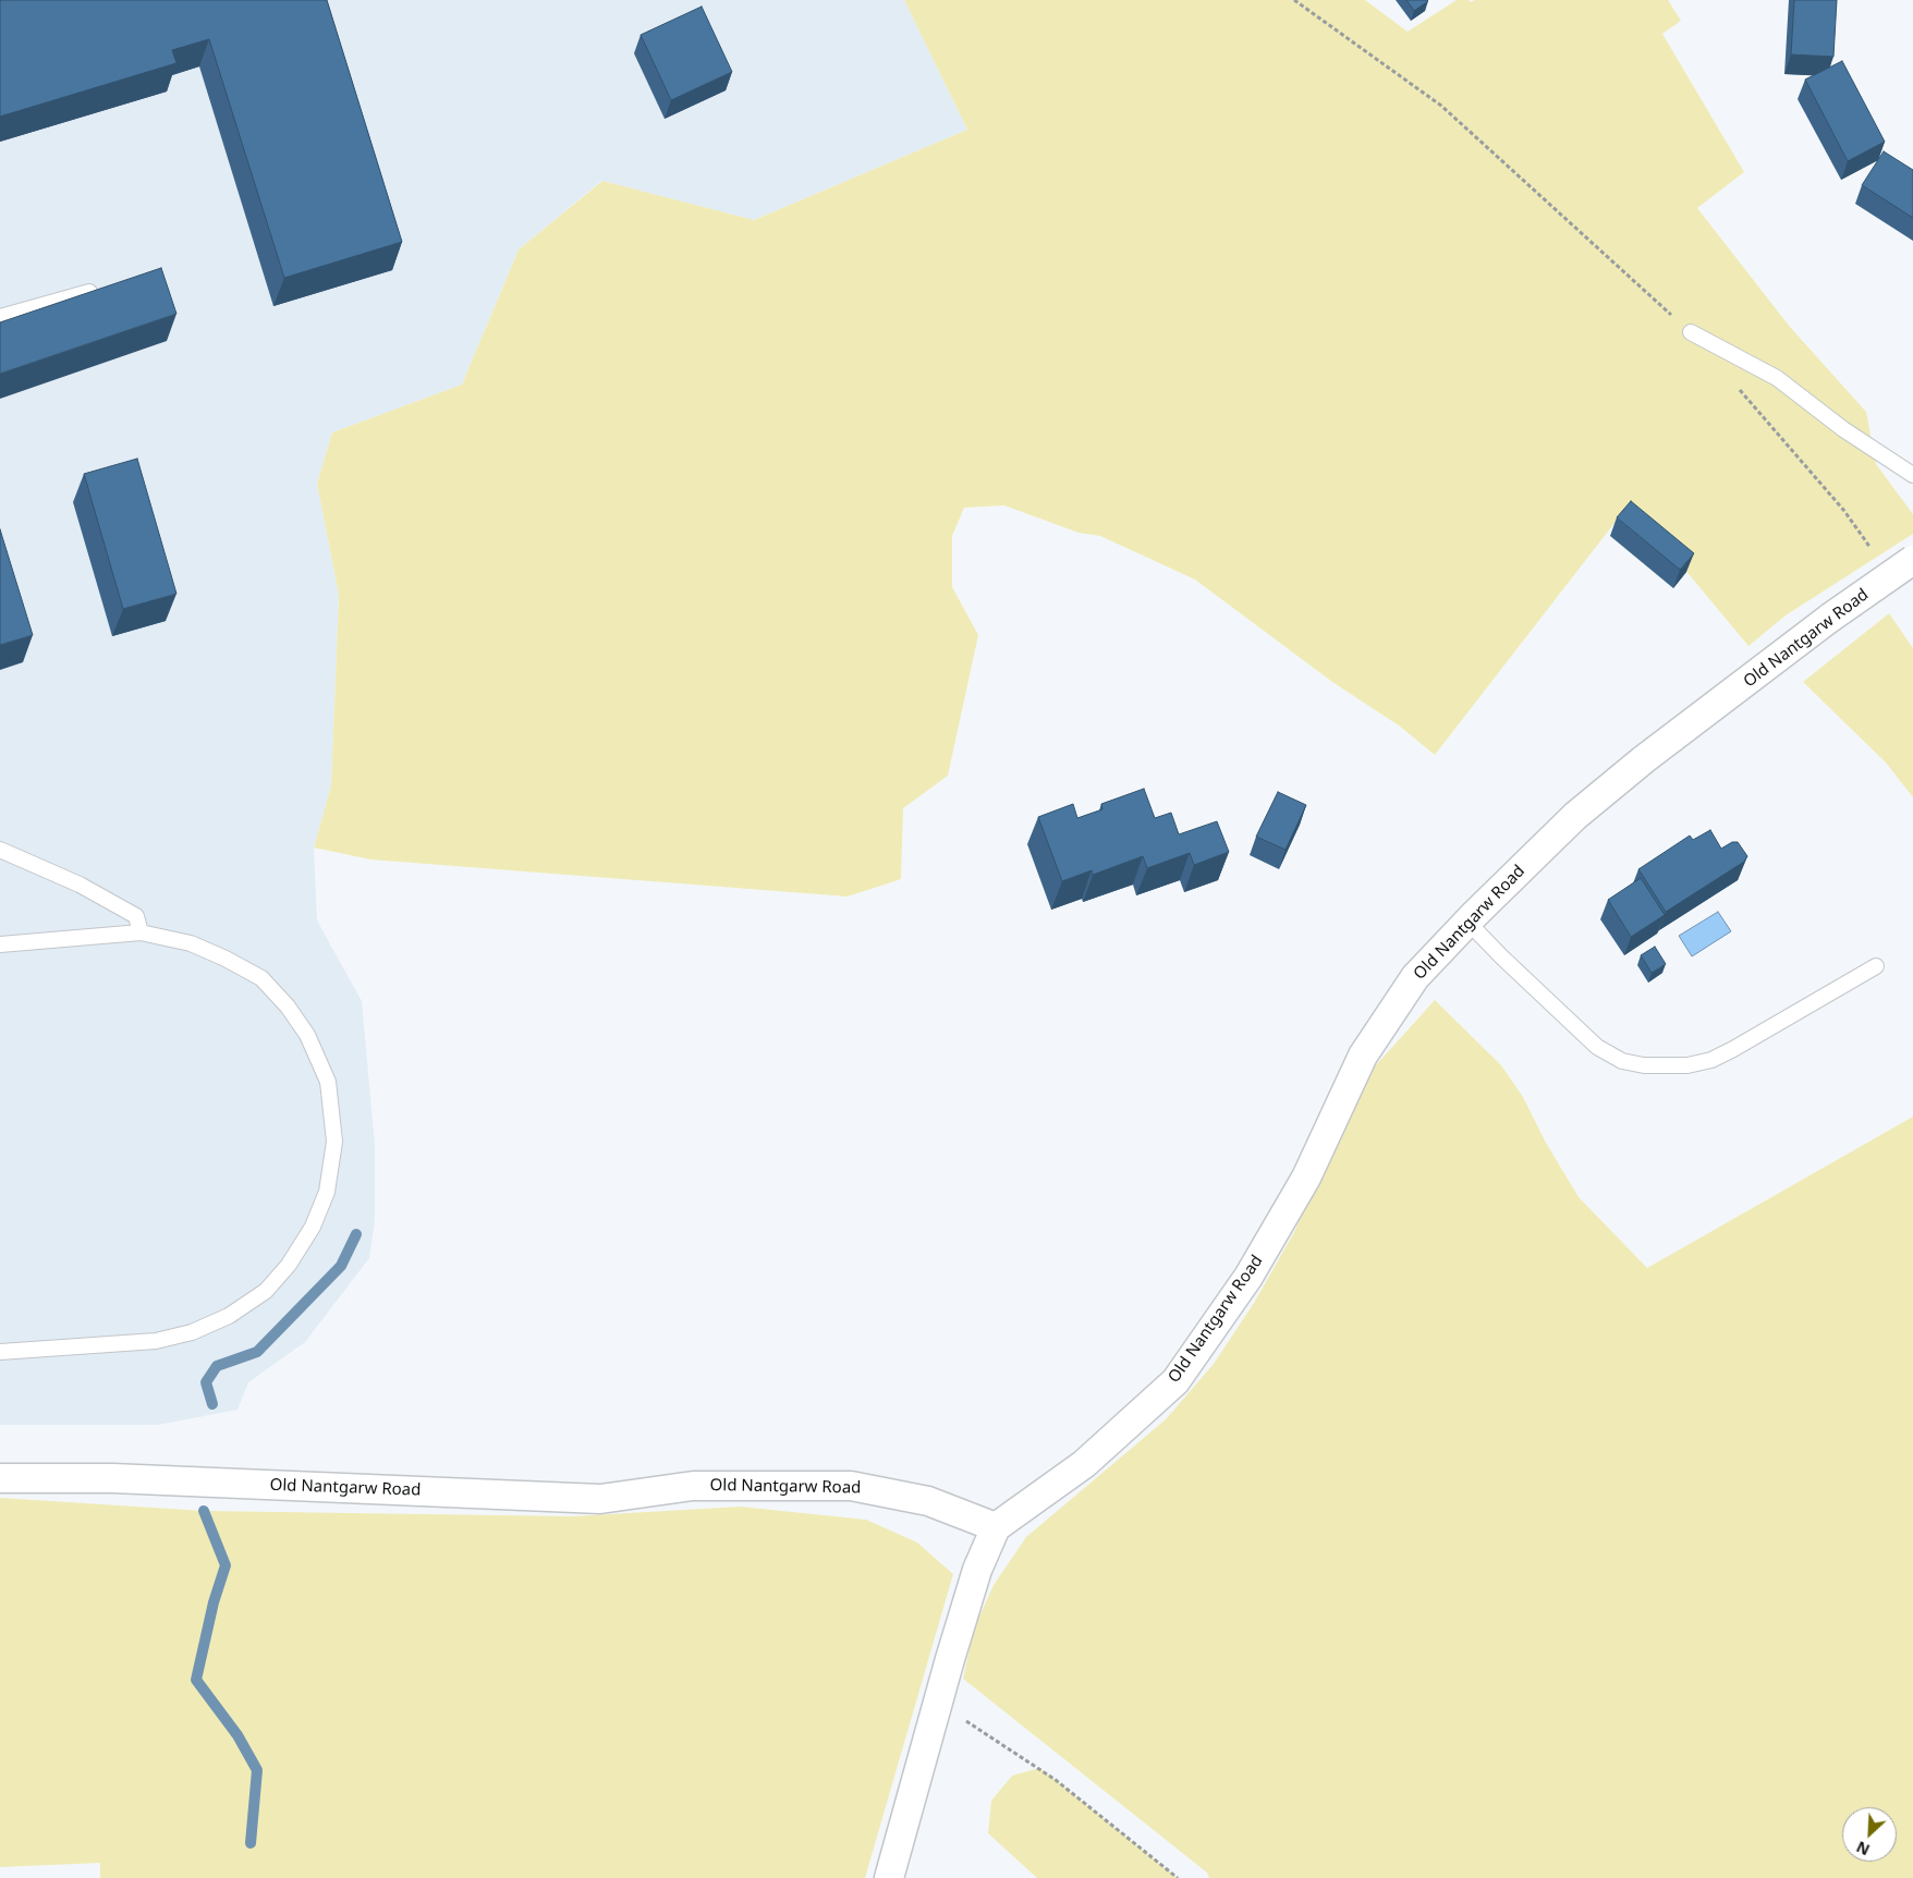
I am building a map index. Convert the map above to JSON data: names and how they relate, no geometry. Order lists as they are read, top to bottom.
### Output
{
  "streets": {
    "street": ["Old Nantgarw Road"]
  },
  "north": "bottom left"
}
